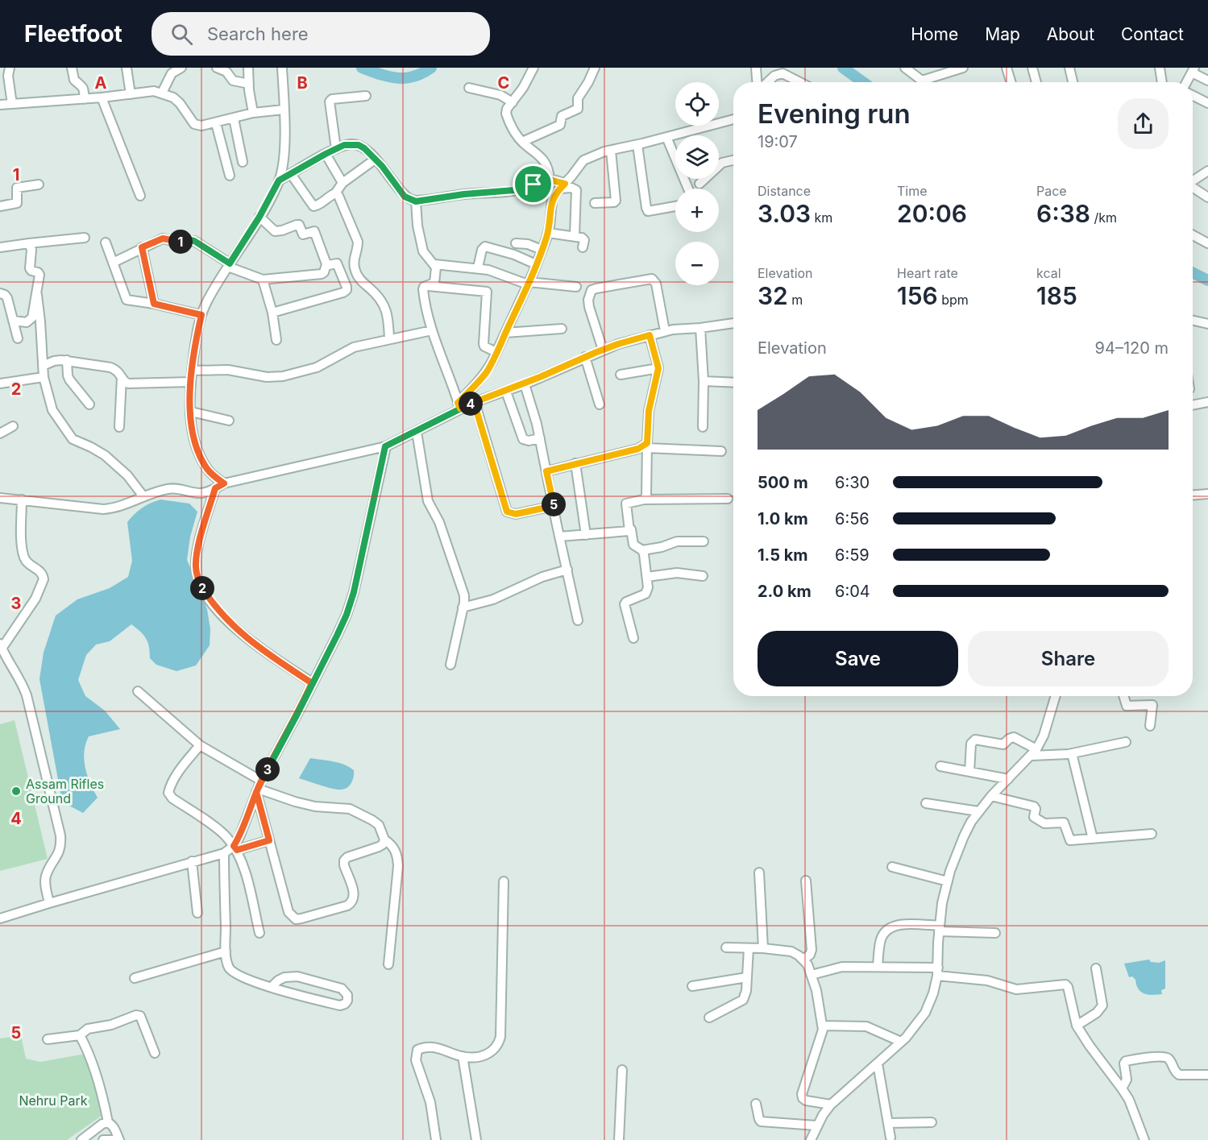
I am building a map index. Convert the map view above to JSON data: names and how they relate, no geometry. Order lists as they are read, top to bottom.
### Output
{
  "parks": ["Nehru Park"],
  "places": ["Assam Rifles Ground"],
  "page": {
    "header": "Fleetfoot",
    "search": "Search here",
    "nav": [
      "Home",
      "Map",
      "About",
      "Contact"
    ],
    "map_buttons": ["+", "−"],
    "heading": ["Evening run", "19:07"],
    "stats": [
      ["Distance", "3.03 km"],
      ["Time", "20:06"],
      ["Pace", "6:38 /km"],
      ["Elevation", "32 m"],
      ["Heart rate", "156 bpm"],
      ["kcal", "185"]
    ],
    "pins": [
      "1",
      "4",
      "5",
      "2",
      "3"
    ],
    "chart": ["Elevation", "94–120 m"],
    "list": [
      {
        "name": "500 m",
        "note": "6:30"
      },
      {
        "name": "1.0 km",
        "note": "6:56"
      },
      {
        "name": "1.5 km",
        "note": "6:59"
      },
      {
        "name": "2.0 km",
        "note": "6:04"
      }
    ],
    "buttons": ["Save", "Share"]
  },
  "grid": {
    "columns": ["A", "B", "C"],
    "rows": [
      "1",
      "2",
      "3",
      "4",
      "5"
    ]
  }
}
